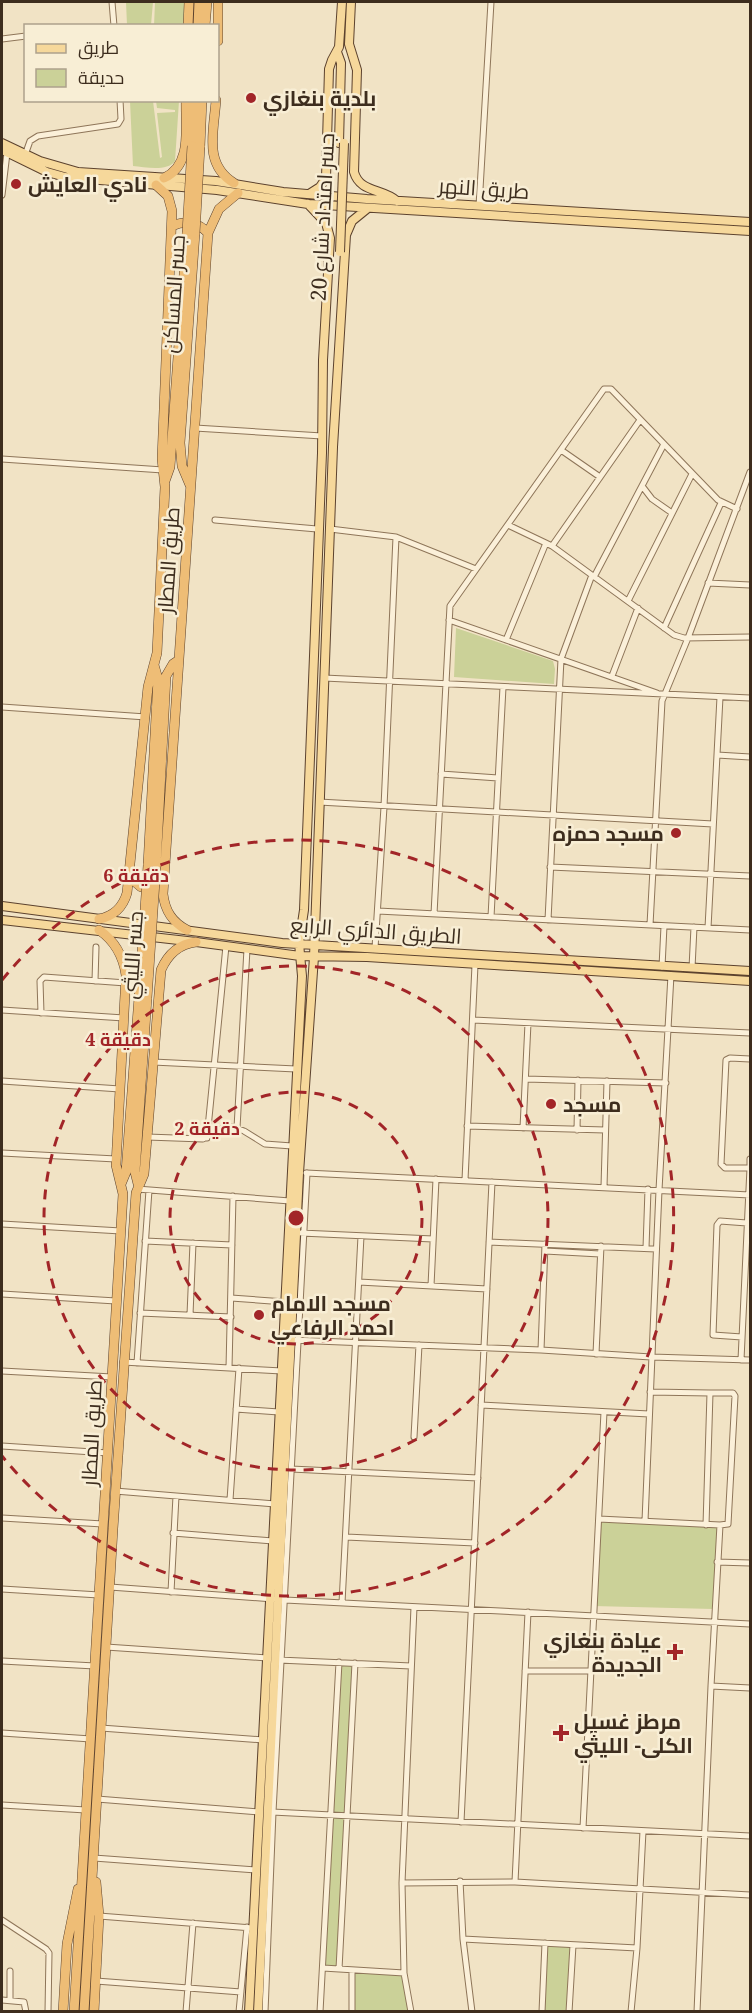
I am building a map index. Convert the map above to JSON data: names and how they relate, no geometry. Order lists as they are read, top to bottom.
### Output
{
  "streets": {
    "highway": ["جسر المساكن", "طريق المطار", "جسر الليثي"],
    "main road": ["طريق النهر", "جسر امتداد شارع 20", "الطريق الدائري الرابع"]
  },
  "crossings": [
    ["طريق النهر", "طريق المطار"],
    ["جسر المساكن", "طريق المطار"],
    ["طريق المطار", "الطريق الدائري الرابع"],
    ["طريق المطار", "جسر الليثي"]
  ],
  "places": {
    "other": [
      "بلدية بنغازي",
      "نادي العايش",
      "مسجد حمزه",
      "مسجد",
      "مسجد الامام احمد الرفاعي"
    ],
    "health": ["عيادة بنغازي الجديدة", "مرطز غسيل الكلى- الليثي"]
  },
  "legend": ["طريق", "حديقة"],
  "rings": ["6 دقيقة", "4 دقيقة", "2 دقيقة"]
}
